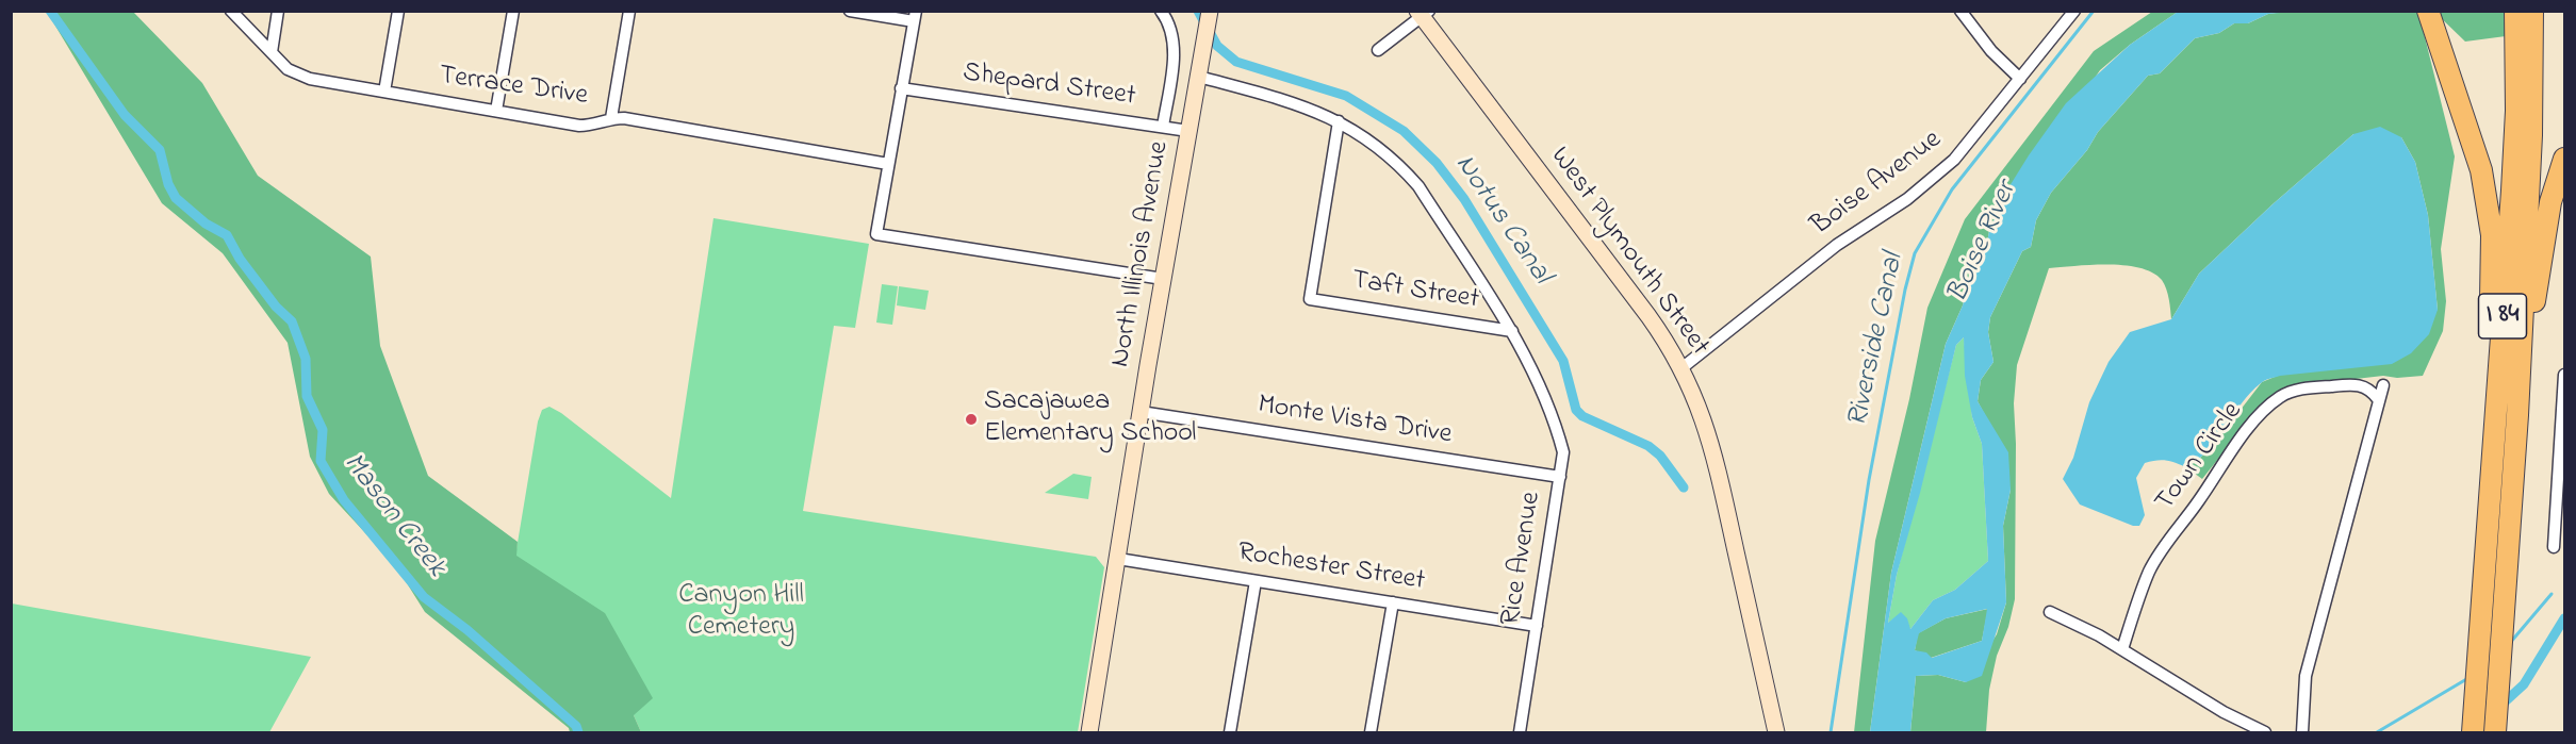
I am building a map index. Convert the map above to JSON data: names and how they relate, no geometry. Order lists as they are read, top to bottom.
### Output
{
  "streets": {
    "highway": ["I 84"],
    "street": [
      "Shepard Street",
      "Terrace Drive",
      "Boise Avenue",
      "West Plymouth Street",
      "North Illinois Avenue",
      "Taft Street",
      "Monte Vista Drive",
      "Town Circle",
      "Rice Avenue",
      "Rochester Street"
    ]
  },
  "crossings": [
    ["Shepard Street", "North Illinois Avenue"],
    ["Boise Avenue", "West Plymouth Street"],
    ["North Illinois Avenue", "Monte Vista Drive"],
    ["North Illinois Avenue", "Rice Avenue"],
    ["North Illinois Avenue", "Rochester Street"],
    ["Taft Street", "Rice Avenue"],
    ["Monte Vista Drive", "Rice Avenue"],
    ["Rice Avenue", "Rochester Street"]
  ],
  "water": [
    "Notus Canal",
    "Boise River",
    "Riverside Canal",
    "Mason Creek"
  ],
  "parks": ["Canyon Hill Cemetery"],
  "places": ["Sacajawea Elementary School"]
}
